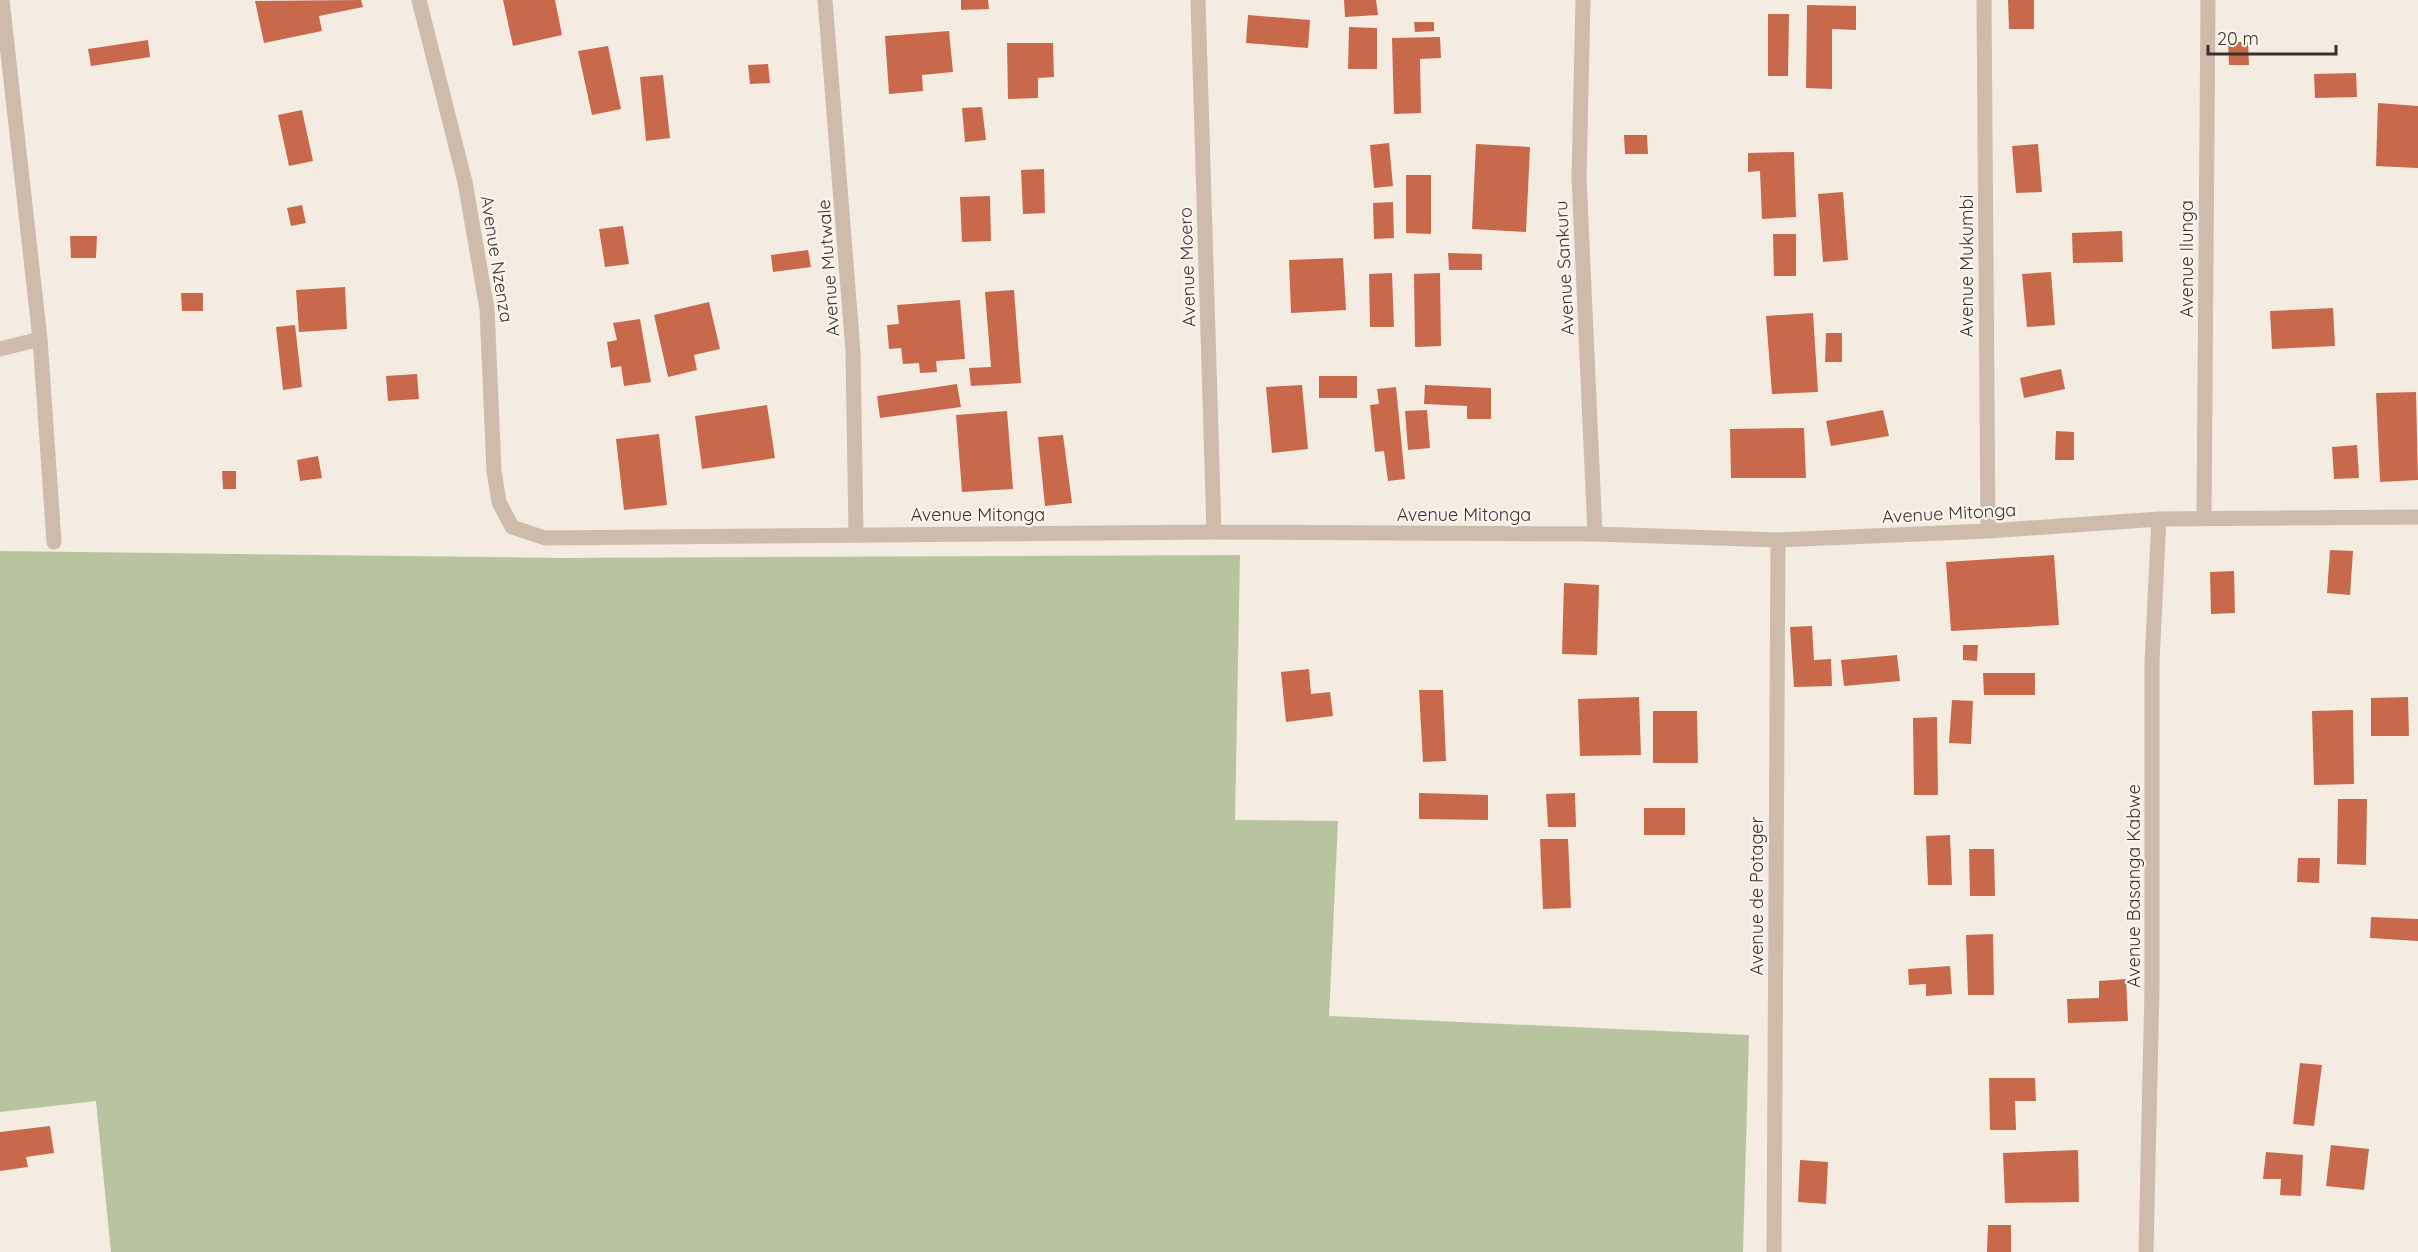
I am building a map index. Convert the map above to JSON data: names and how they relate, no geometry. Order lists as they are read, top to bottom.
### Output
{
  "streets": {
    "street": [
      "Avenue Nzenza",
      "Avenue Ilunga",
      "Avenue Mukumbi",
      "Avenue Moero",
      "Avenue Mutwale",
      "Avenue Sankuru",
      "Avenue Mitonga",
      "Avenue Basanga Kabwe",
      "Avenue de Potager"
    ]
  },
  "crossings": [
    ["Avenue Nzenza", "Avenue Mitonga"],
    ["Avenue Ilunga", "Avenue Mitonga"],
    ["Avenue Mukumbi", "Avenue Mitonga"],
    ["Avenue Moero", "Avenue Mitonga"],
    ["Avenue Mutwale", "Avenue Mitonga"],
    ["Avenue Sankuru", "Avenue Mitonga"],
    ["Avenue Mitonga", "Avenue Basanga Kabwe"],
    ["Avenue Mitonga", "Avenue de Potager"]
  ],
  "scale_bar": "20 m"
}
